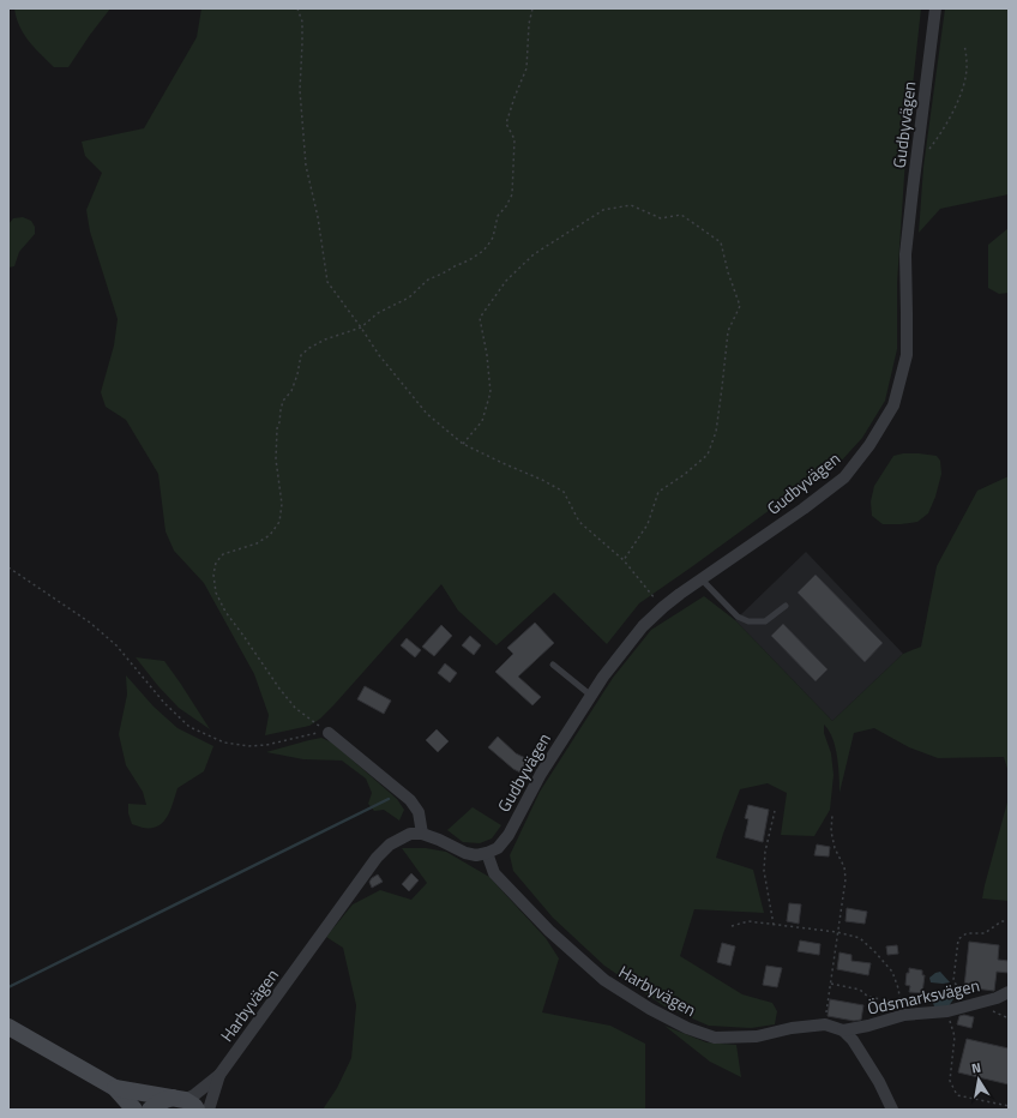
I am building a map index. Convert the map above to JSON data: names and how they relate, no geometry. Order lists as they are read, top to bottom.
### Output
{
  "streets": {
    "street": ["Gudbyvägen", "Harbyvägen", "Ödsmarksvägen"]
  },
  "crossings": [
    ["Gudbyvägen", "Harbyvägen"],
    ["Harbyvägen", "Ödsmarksvägen"]
  ],
  "north": "top"
}
